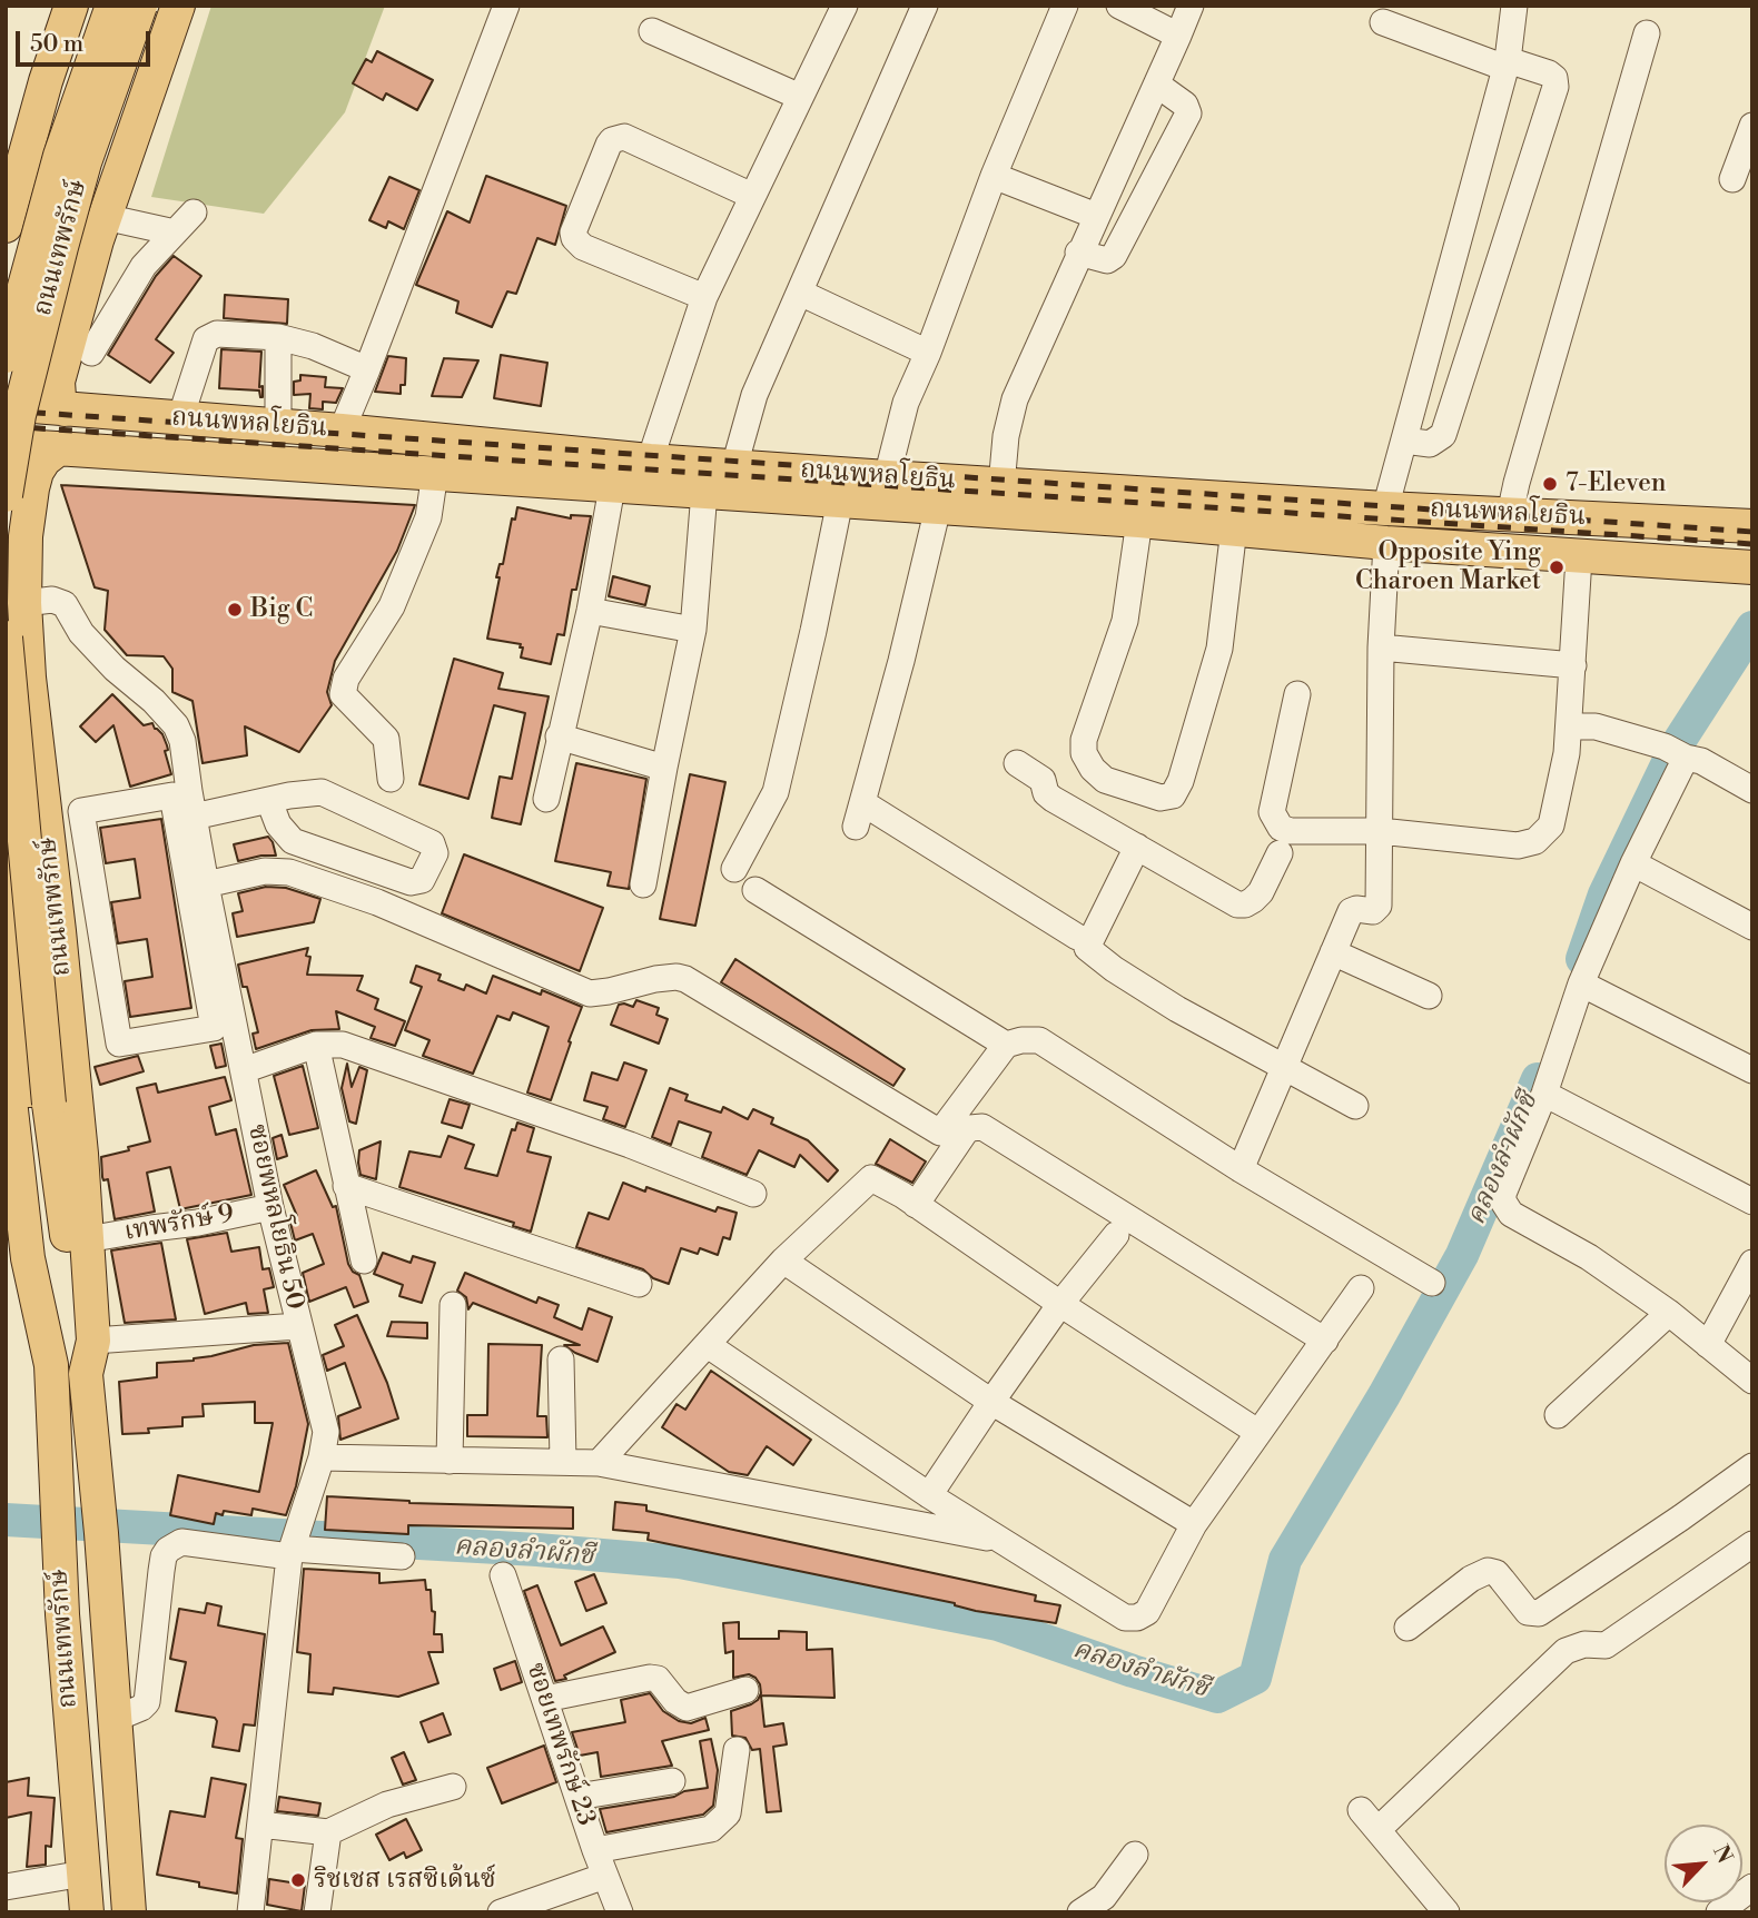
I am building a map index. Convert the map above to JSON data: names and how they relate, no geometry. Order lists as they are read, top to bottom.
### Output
{
  "streets": {
    "main road": ["ถนนเทพรักษ์", "ถนนพหลโยธิน"],
    "street": ["ซอยพหลโยธิน 50", "เทพรักษ์ 9", "ซอยเทพรักษ์ 23"]
  },
  "crossings": [
    ["ถนนเทพรักษ์", "ถนนพหลโยธิน"],
    ["ถนนเทพรักษ์", "ซอยพหลโยธิน 50"],
    ["ถนนเทพรักษ์", "เทพรักษ์ 9"],
    ["ซอยพหลโยธิน 50", "เทพรักษ์ 9"]
  ],
  "water": ["คลองลำผักชี"],
  "places": [
    "7-Eleven",
    "Opposite Ying Charoen Market",
    "Big C",
    "ริชเชส เรสซิเด้นซ์"
  ],
  "scale_bar": "50 m",
  "north": "top right"
}
